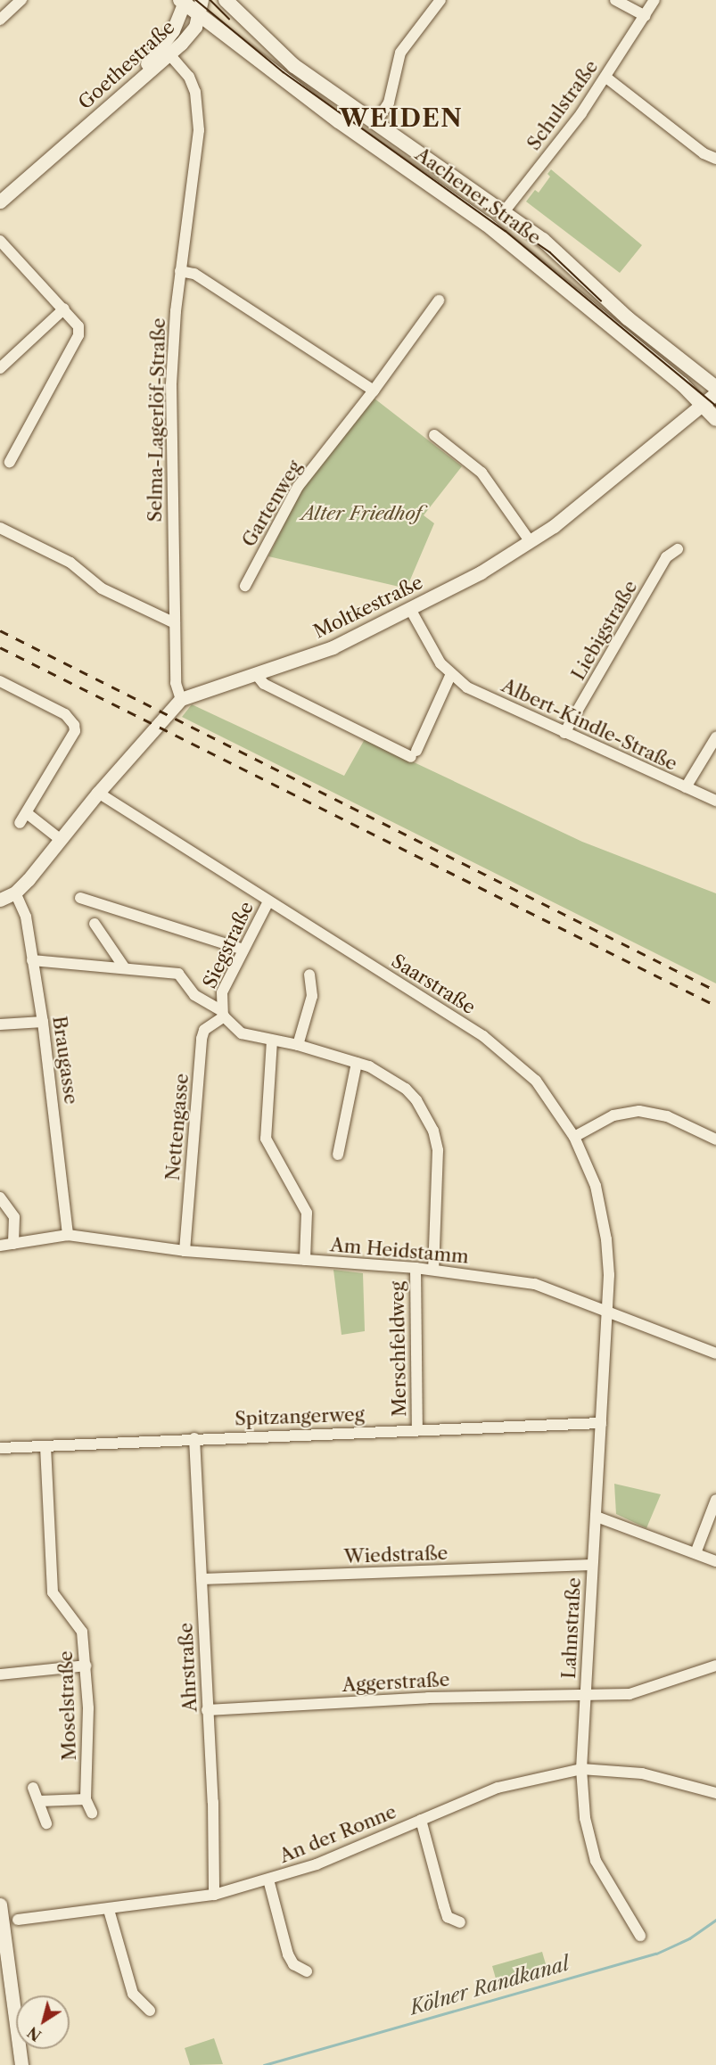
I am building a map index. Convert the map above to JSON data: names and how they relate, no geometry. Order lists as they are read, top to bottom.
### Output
{
  "streets": {
    "main road": ["Aachener Straße"],
    "street": [
      "Goethestraße",
      "Schulstraße",
      "Selma-Lagerlöf-Straße",
      "Gartenweg",
      "Moltkestraße",
      "Liebigstraße",
      "Albert-Kindle-Straße",
      "Siegstraße",
      "Saarstraße",
      "Braugasse",
      "Nettengasse",
      "Am Heidstamm",
      "Merschfeldweg",
      "Spitzangerweg",
      "Wiedstraße",
      "Lahnstraße",
      "Ahrstraße",
      "Aggerstraße",
      "Moselstraße",
      "An der Ronne"
    ]
  },
  "crossings": [
    ["Goethestraße", "Aachener Straße"],
    ["Goethestraße", "Selma-Lagerlöf-Straße"],
    ["Schulstraße", "Aachener Straße"],
    ["Aachener Straße", "Moltkestraße"],
    ["Selma-Lagerlöf-Straße", "Moltkestraße"],
    ["Moltkestraße", "Albert-Kindle-Straße"],
    ["Liebigstraße", "Albert-Kindle-Straße"],
    ["Siegstraße", "Saarstraße"],
    ["Siegstraße", "Nettengasse"],
    ["Siegstraße", "Am Heidstamm"],
    ["Saarstraße", "Am Heidstamm"],
    ["Saarstraße", "Lahnstraße"],
    ["Braugasse", "Am Heidstamm"],
    ["Nettengasse", "Am Heidstamm"],
    ["Am Heidstamm", "Merschfeldweg"],
    ["Am Heidstamm", "Lahnstraße"],
    ["Merschfeldweg", "Spitzangerweg"],
    ["Spitzangerweg", "Lahnstraße"],
    ["Spitzangerweg", "Ahrstraße"],
    ["Spitzangerweg", "Moselstraße"],
    ["Wiedstraße", "Lahnstraße"],
    ["Wiedstraße", "Ahrstraße"],
    ["Lahnstraße", "Aggerstraße"],
    ["Lahnstraße", "An der Ronne"],
    ["Ahrstraße", "Aggerstraße"],
    ["Ahrstraße", "An der Ronne"]
  ],
  "districts": ["WEIDEN"],
  "water": ["Kölner Randkanal"],
  "parks": ["Alter Friedhof"],
  "north": "bottom left"
}
